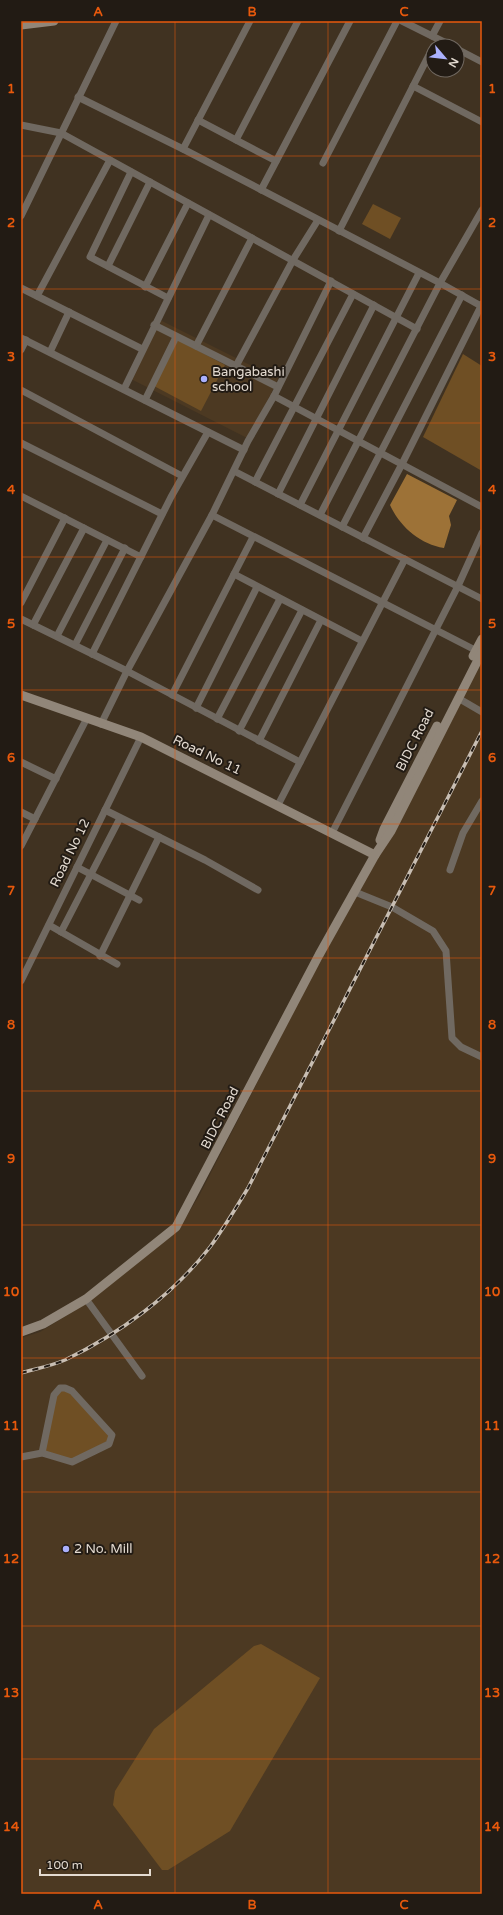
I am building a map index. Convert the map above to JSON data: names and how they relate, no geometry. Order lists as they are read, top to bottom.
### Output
{
  "streets": {
    "main road": ["BIDC Road", "Road No 11"],
    "street": ["Road No 12"]
  },
  "crossings": [
    ["BIDC Road", "Road No 11"],
    ["Road No 11", "Road No 12"]
  ],
  "places": ["Bangabashi school", "2 No. Mill"],
  "scale_bar": "100 m",
  "north": "bottom right",
  "grid": {
    "columns": ["A", "B", "C"],
    "rows": [
      "1",
      "2",
      "3",
      "4",
      "5",
      "6",
      "7",
      "8",
      "9",
      "10",
      "11",
      "12",
      "13",
      "14"
    ]
  }
}
